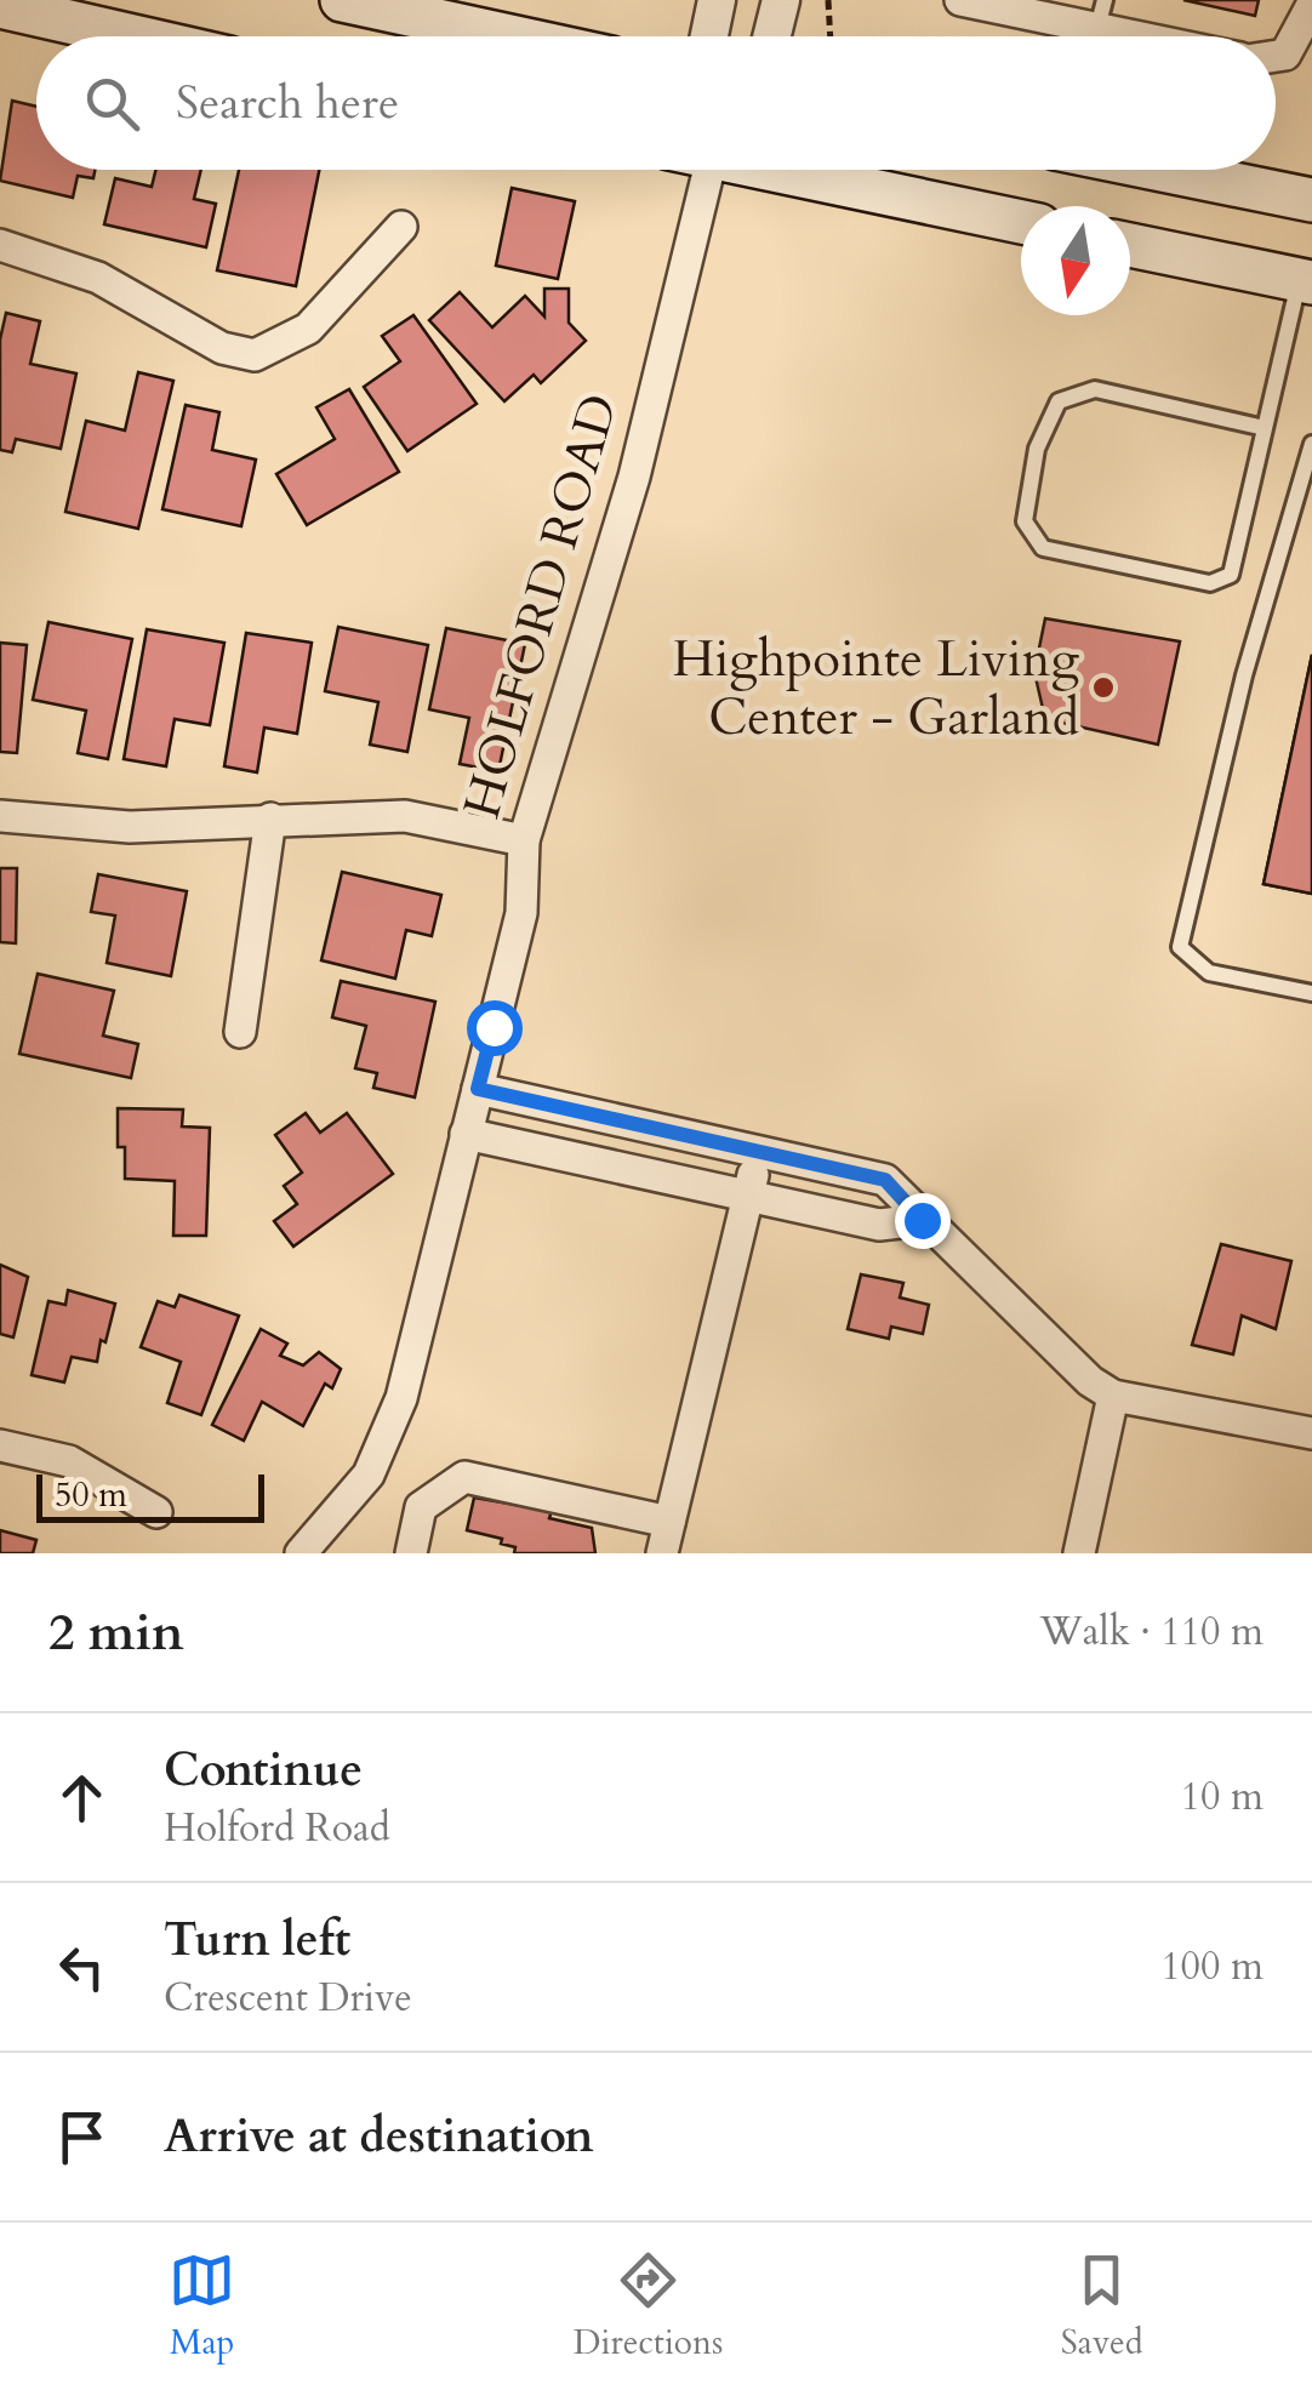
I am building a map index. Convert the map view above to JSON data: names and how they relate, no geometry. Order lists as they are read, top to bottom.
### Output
{
  "streets": {
    "street": ["HOLFORD ROAD"]
  },
  "places": ["Highpointe Living Center - Garland"],
  "scale_bar": "50 m",
  "north": "bottom",
  "page": {
    "search": "Search here",
    "scale": "50 m",
    "heading": ["2 min", "Walk · 110 m"],
    "list": [
      ["Continue", "Holford Road", "10 m"],
      ["Turn left", "Crescent Drive", "100 m"],
      "Arrive at destination"
    ],
    "nav": ["Map", "Directions", "Saved"]
  }
}
